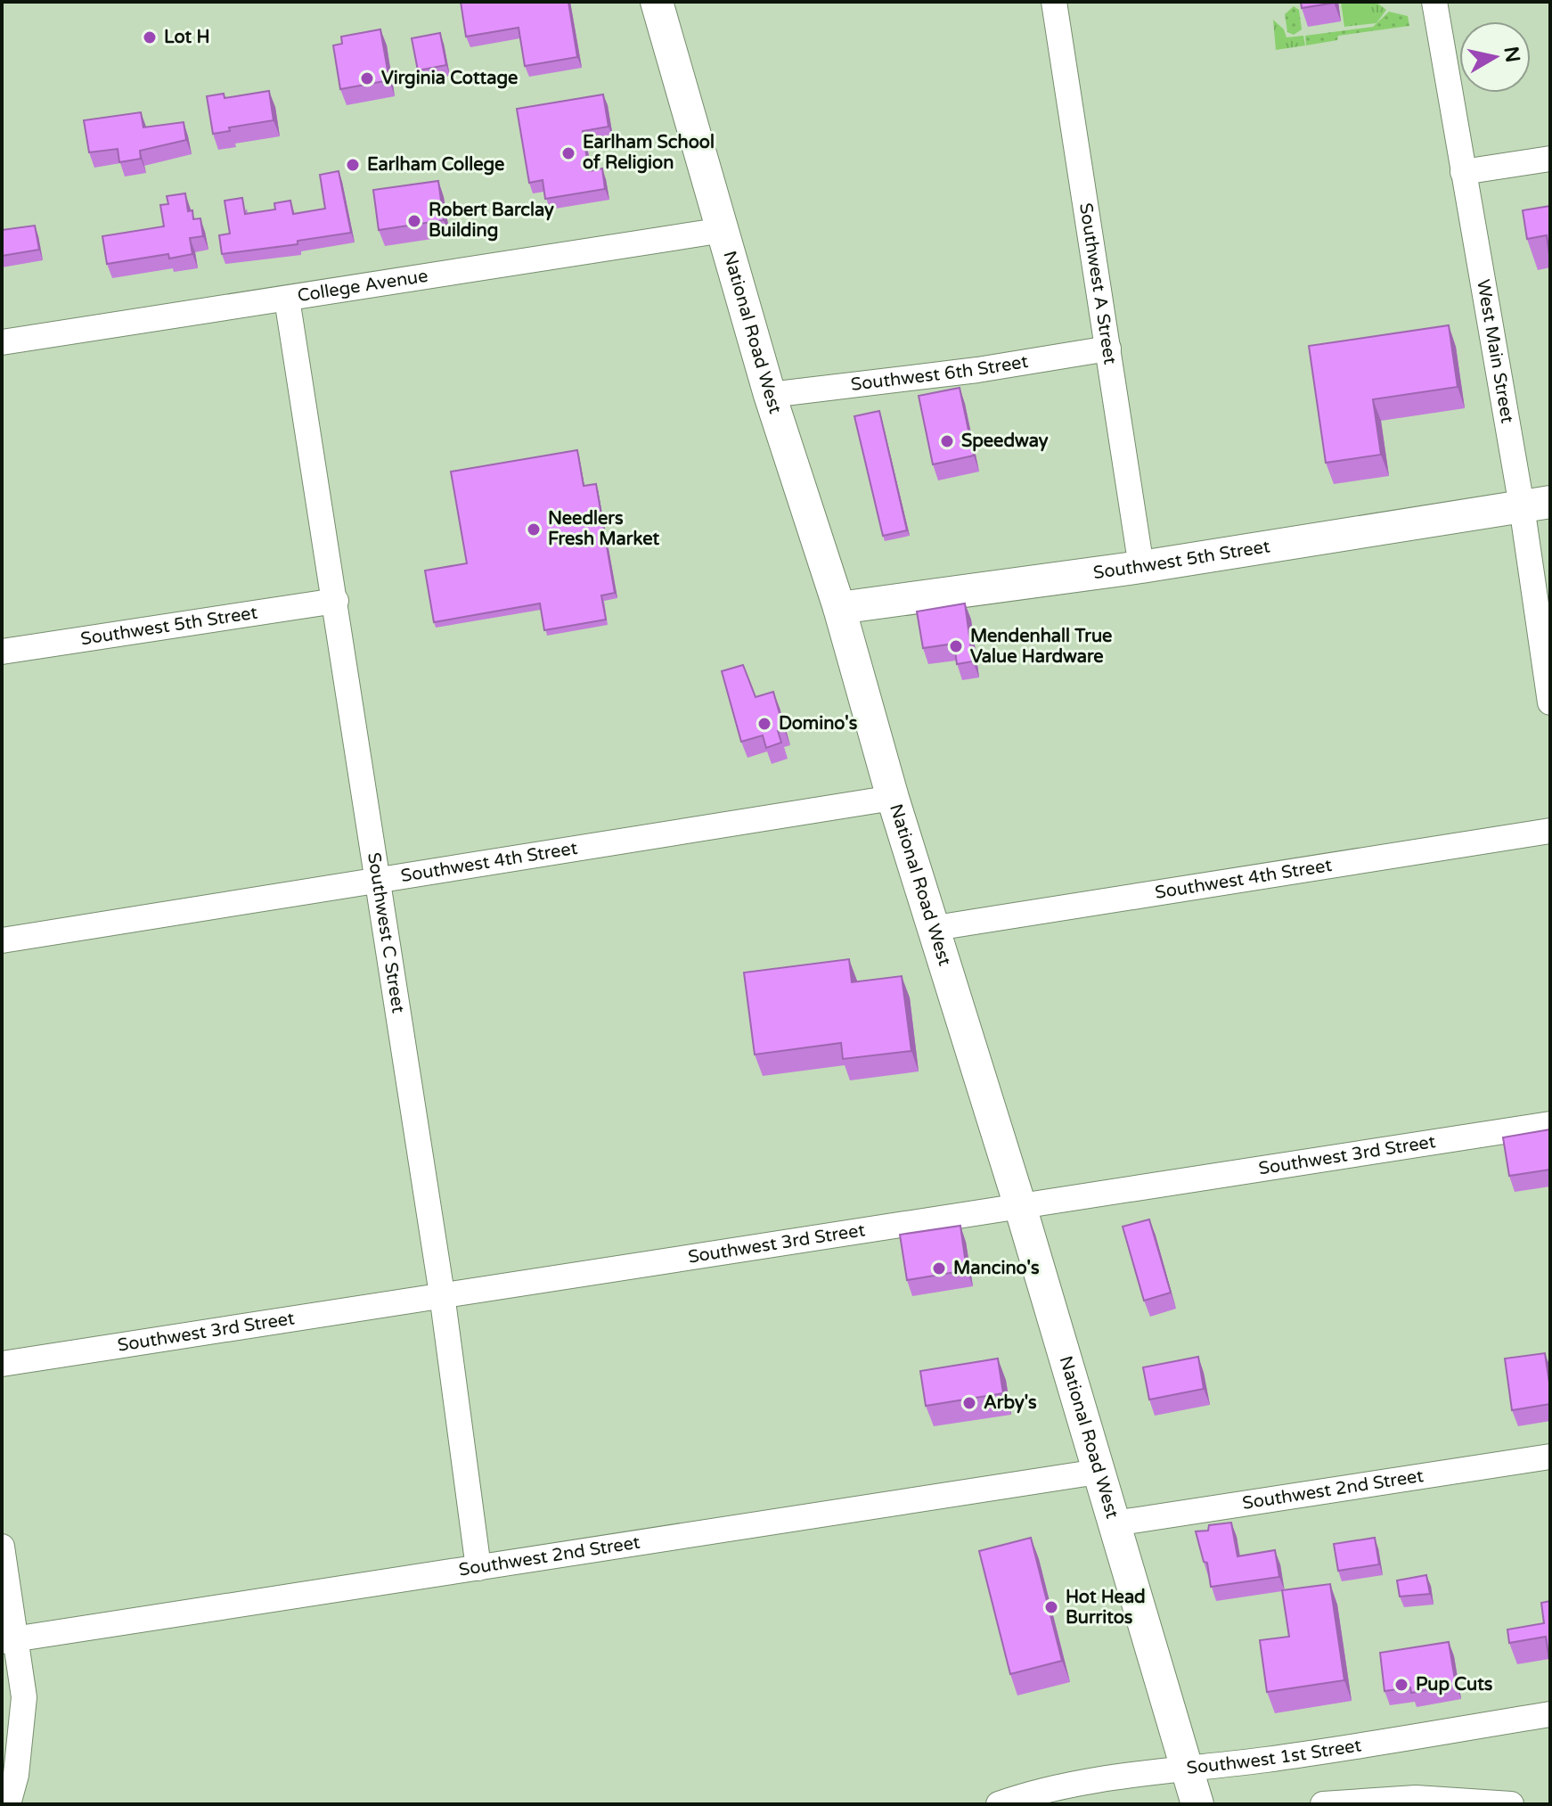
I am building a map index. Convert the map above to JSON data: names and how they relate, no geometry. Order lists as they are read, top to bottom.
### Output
{
  "streets": {
    "main road": ["National Road West", "Southwest 5th Street"],
    "street": [
      "Southwest A Street",
      "College Avenue",
      "West Main Street",
      "Southwest 6th Street",
      "Southwest 4th Street",
      "Southwest C Street",
      "Southwest 3rd Street",
      "Southwest 2nd Street",
      "Southwest 1st Street"
    ]
  },
  "crossings": [
    ["Southwest A Street", "Southwest 6th Street"],
    ["Southwest A Street", "Southwest 5th Street"],
    ["College Avenue", "National Road West"],
    ["College Avenue", "Southwest C Street"],
    ["National Road West", "Southwest 6th Street"],
    ["National Road West", "Southwest 5th Street"],
    ["National Road West", "Southwest 4th Street"],
    ["National Road West", "Southwest 3rd Street"],
    ["National Road West", "Southwest 2nd Street"],
    ["National Road West", "Southwest 1st Street"],
    ["West Main Street", "Southwest 5th Street"],
    ["Southwest 5th Street", "Southwest C Street"],
    ["Southwest 4th Street", "Southwest C Street"],
    ["Southwest C Street", "Southwest 3rd Street"],
    ["Southwest C Street", "Southwest 2nd Street"]
  ],
  "places": [
    "Lot H",
    "Virginia Cottage",
    "Earlham School of Religion",
    "Earlham College",
    "Robert Barclay Building",
    "Speedway",
    "Needlers Fresh Market",
    "Mendenhall True Value Hardware",
    "Domino's",
    "Mancino's",
    "Arby's",
    "Hot Head Burritos",
    "Pup Cuts"
  ],
  "north": "right"
}
